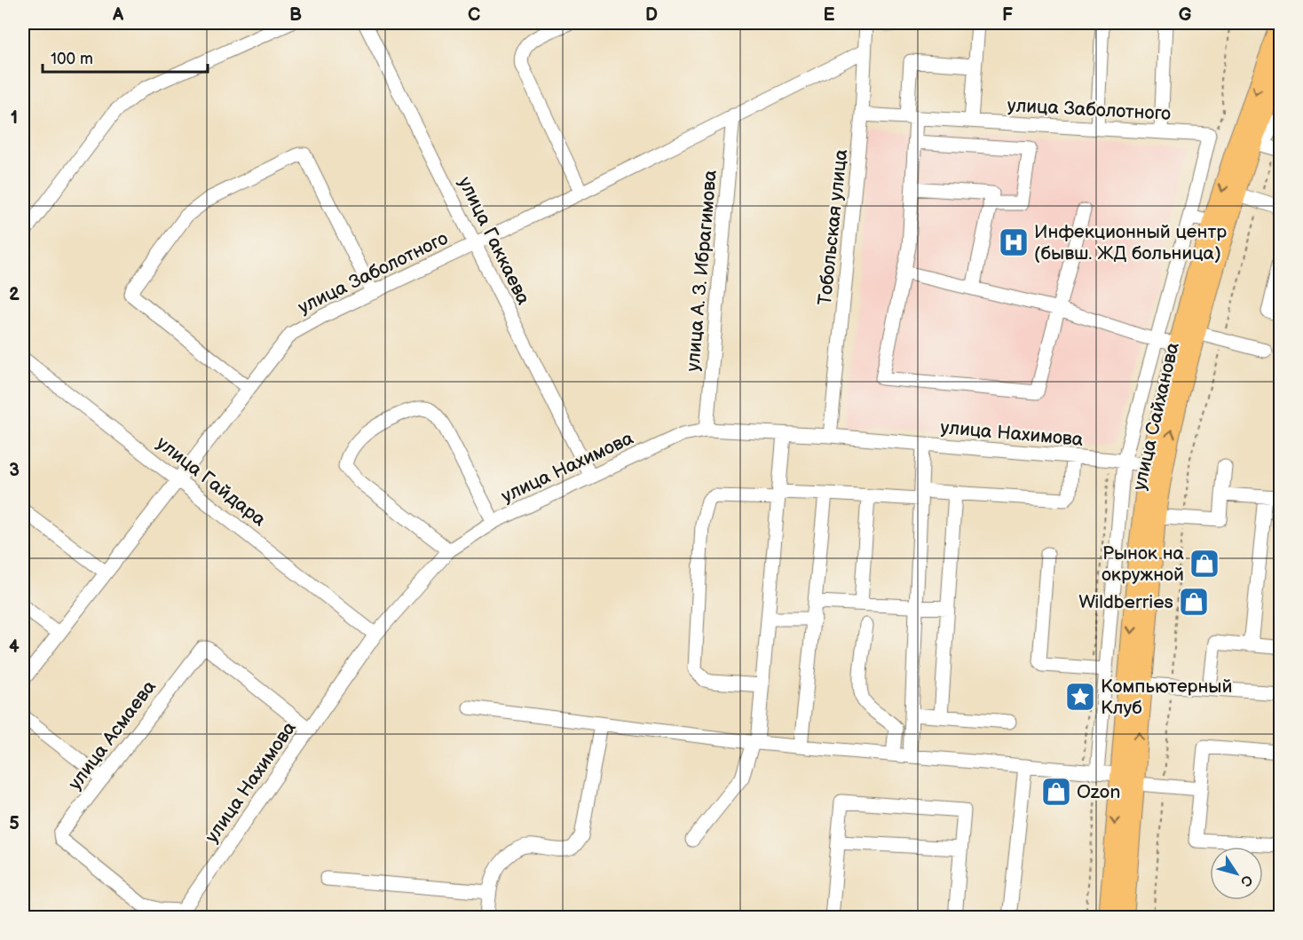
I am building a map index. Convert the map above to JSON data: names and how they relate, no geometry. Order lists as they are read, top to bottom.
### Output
{
  "streets": {
    "main road": ["улица Сайханова"],
    "street": [
      "улица Заболотного",
      "Тобольская улица",
      "улица Гаккаева",
      "улица А. З. Ибрагимова",
      "улица Нахимова",
      "улица Гайдара",
      "улица Асмаева"
    ]
  },
  "crossings": [
    ["улица Заболотного", "Тобольская улица"],
    ["улица Заболотного", "улица Гаккаева"],
    ["улица Заболотного", "улица А. З. Ибрагимова"],
    ["улица Заболотного", "улица Гайдара"],
    ["Тобольская улица", "улица Нахимова"],
    ["улица Гаккаева", "улица Нахимова"],
    ["улица А. З. Ибрагимова", "улица Нахимова"],
    ["улица Сайханова", "улица Нахимова"],
    ["улица Нахимова", "улица Гайдара"],
    ["улица Нахимова", "улица Асмаева"]
  ],
  "places": {
    "hospital": ["Инфекционный центр (бывш. ЖД больница)"],
    "shop": ["Рынок на окружной", "Wildberries", "Ozon"],
    "place": ["Компьютерный Клуб"]
  },
  "scale_bar": "100 m",
  "north": "bottom right",
  "grid": {
    "columns": [
      "A",
      "B",
      "C",
      "D",
      "E",
      "F",
      "G"
    ],
    "rows": [
      "1",
      "2",
      "3",
      "4",
      "5"
    ]
  }
}
